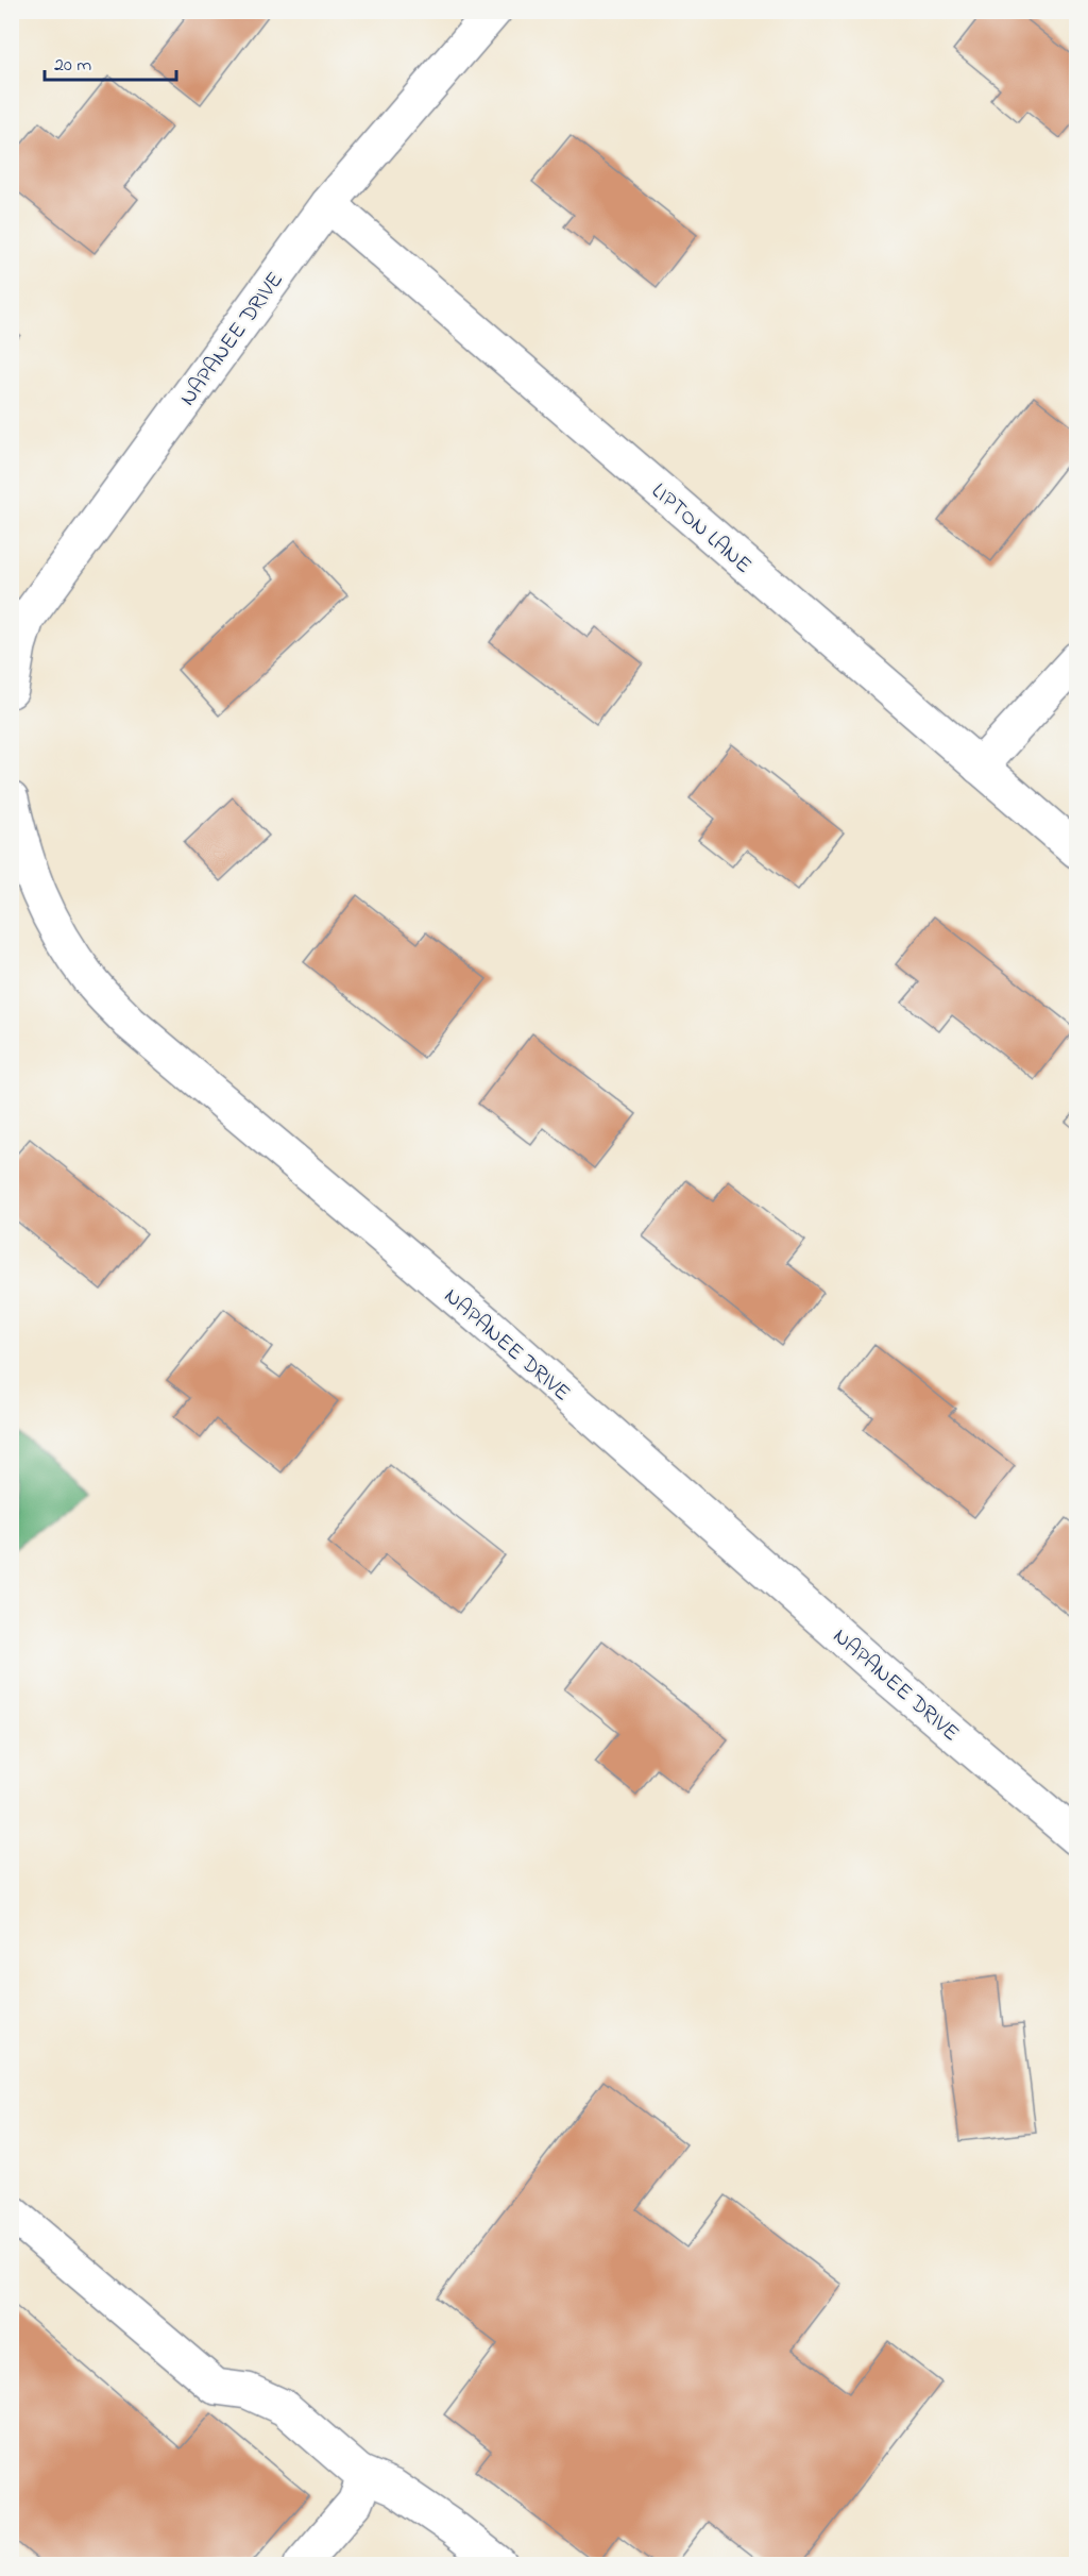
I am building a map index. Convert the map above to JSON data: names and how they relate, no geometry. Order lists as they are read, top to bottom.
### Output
{
  "streets": {
    "street": ["NAPANEE DRIVE", "LIPTON LANE"]
  },
  "crossings": [
    ["NAPANEE DRIVE", "LIPTON LANE"]
  ],
  "scale_bar": "20 m"
}
